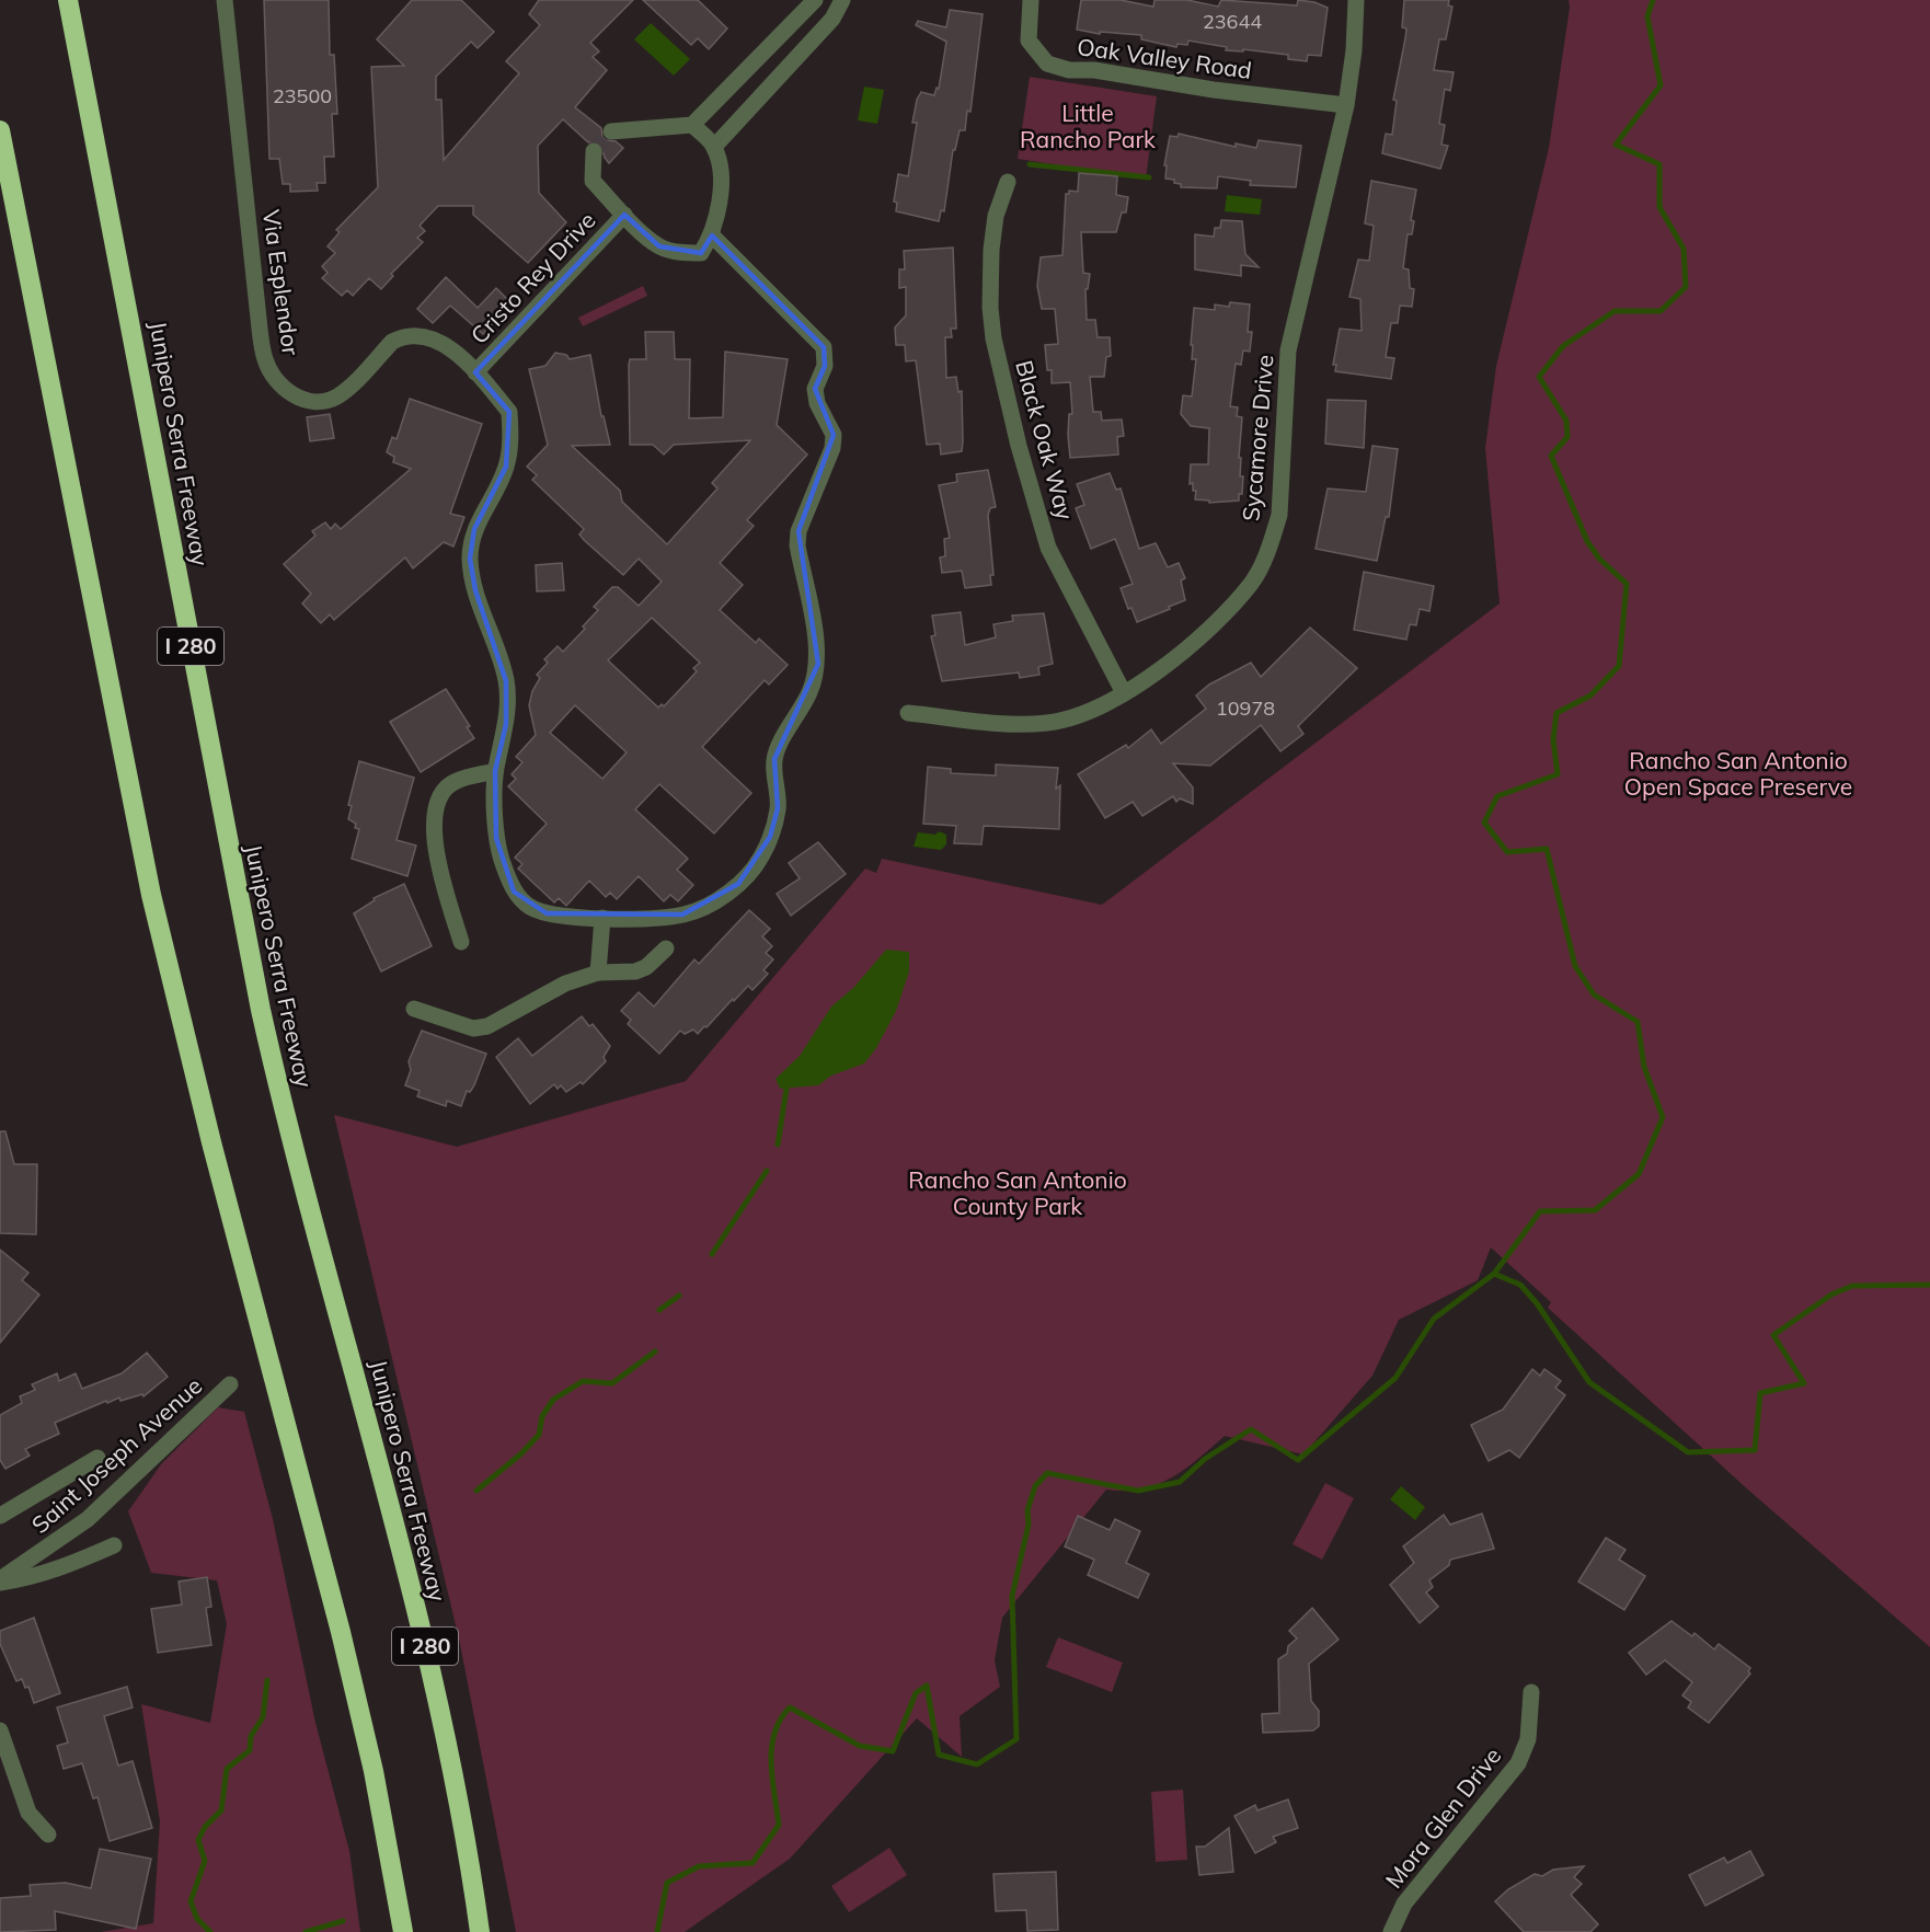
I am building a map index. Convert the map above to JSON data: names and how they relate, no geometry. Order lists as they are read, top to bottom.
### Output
{
  "streets": {
    "highway": ["Junipero Serra Freeway", "I 280"],
    "street": [
      "Oak Valley Road",
      "Cristo Rey Drive",
      "Via Esplendor",
      "Sycamore Drive",
      "Black Oak Way",
      "Saint Joseph Avenue",
      "Mora Glen Drive"
    ]
  },
  "crossings": [
    ["Oak Valley Road", "Sycamore Drive"],
    ["Cristo Rey Drive", "Via Esplendor"],
    ["Sycamore Drive", "Black Oak Way"]
  ],
  "parks": ["Little Rancho Park", "Rancho San Antonio Open Space Preserve", "Rancho San Antonio County Park"],
  "house_numbers": ["23644", "23500", "10978"]
}
